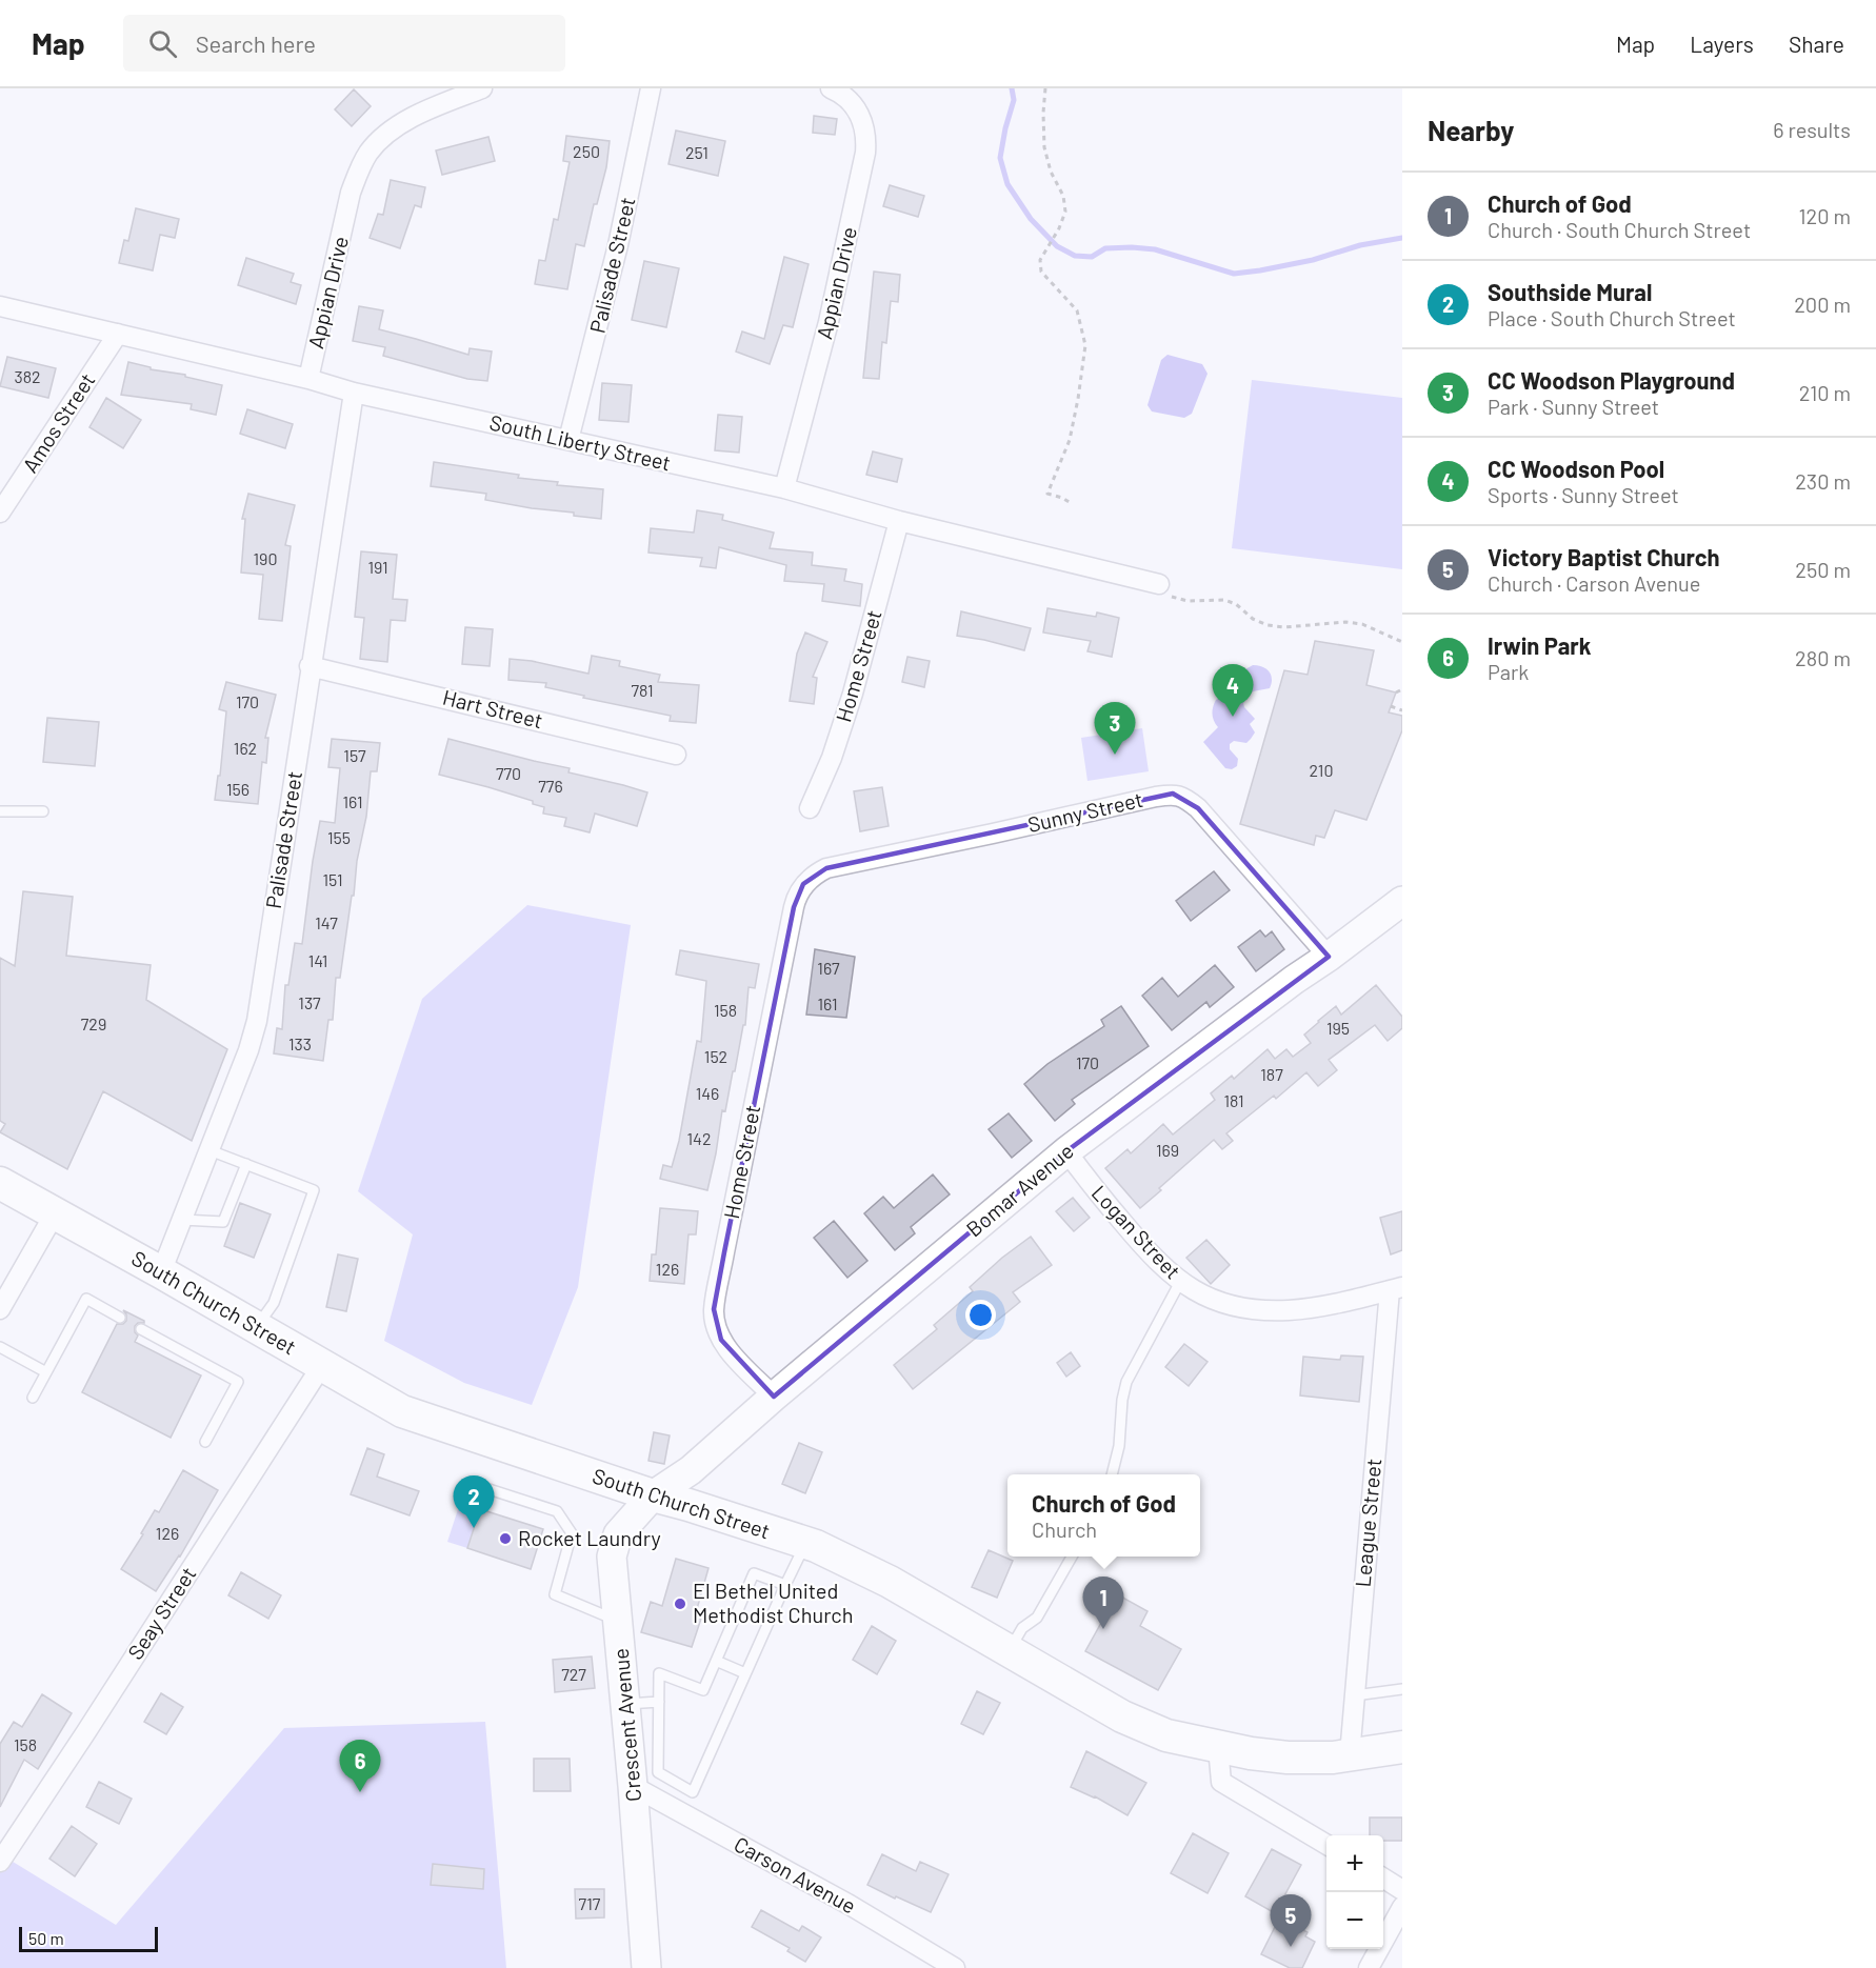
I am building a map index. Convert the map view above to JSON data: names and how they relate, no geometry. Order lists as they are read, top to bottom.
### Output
{
  "streets": {
    "main road": ["South Church Street"],
    "street": [
      "Palisade Street",
      "Appian Drive",
      "Amos Street",
      "South Liberty Street",
      "Home Street",
      "Hart Street",
      "Sunny Street",
      "Bomar Avenue",
      "Logan Street",
      "League Street",
      "Seay Street",
      "Crescent Avenue",
      "Carson Avenue"
    ]
  },
  "crossings": [
    ["Palisade Street", "South Liberty Street"],
    ["Palisade Street", "Hart Street"],
    ["Palisade Street", "South Church Street"],
    ["Appian Drive", "South Liberty Street"],
    ["Amos Street", "South Liberty Street"],
    ["South Liberty Street", "Home Street"],
    ["Home Street", "Sunny Street"],
    ["Home Street", "Bomar Avenue"],
    ["Sunny Street", "Bomar Avenue"],
    ["Bomar Avenue", "Logan Street"],
    ["Bomar Avenue", "South Church Street"],
    ["Bomar Avenue", "Crescent Avenue"],
    ["Logan Street", "League Street"],
    ["South Church Street", "League Street"],
    ["South Church Street", "Seay Street"],
    ["South Church Street", "Crescent Avenue"],
    ["Crescent Avenue", "Carson Avenue"]
  ],
  "places": ["Rocket Laundry", "El Bethel United Methodist Church"],
  "house_numbers": [
    "250",
    "251",
    "382",
    "190",
    "191",
    "781",
    "170",
    "162",
    "157",
    "210",
    "770",
    "776",
    "156",
    "161",
    "155",
    "151",
    "147",
    "141",
    "167",
    "137",
    "161",
    "158",
    "729",
    "195",
    "133",
    "152",
    "170",
    "187",
    "146",
    "181",
    "142",
    "169",
    "126",
    "126",
    "727",
    "158",
    "717"
  ],
  "scale_bar": "50 m",
  "page": {
    "header": "Map",
    "search": "Search here",
    "nav": ["Map", "Layers", "Share"],
    "heading": ["Nearby", "6 results"],
    "list": [
      {
        "mark": "1",
        "name": "Church of God",
        "note": "Church · South Church Street",
        "value": "120 m"
      },
      {
        "mark": "2",
        "name": "Southside Mural",
        "note": "Place · South Church Street",
        "value": "200 m"
      },
      {
        "mark": "3",
        "name": "CC Woodson Playground",
        "note": "Park · Sunny Street",
        "value": "210 m"
      },
      {
        "mark": "4",
        "name": "CC Woodson Pool",
        "note": "Sports · Sunny Street",
        "value": "230 m"
      },
      {
        "mark": "5",
        "name": "Victory Baptist Church",
        "note": "Church · Carson Avenue",
        "value": "250 m"
      },
      {
        "mark": "6",
        "name": "Irwin Park",
        "note": "Park",
        "value": "280 m"
      }
    ],
    "pins": [
      "4",
      "3",
      "2",
      "1",
      "6",
      "5"
    ],
    "popup": ["Church of God", "Church"],
    "map_buttons": ["+", "−"],
    "scale": "50 m"
  }
}
